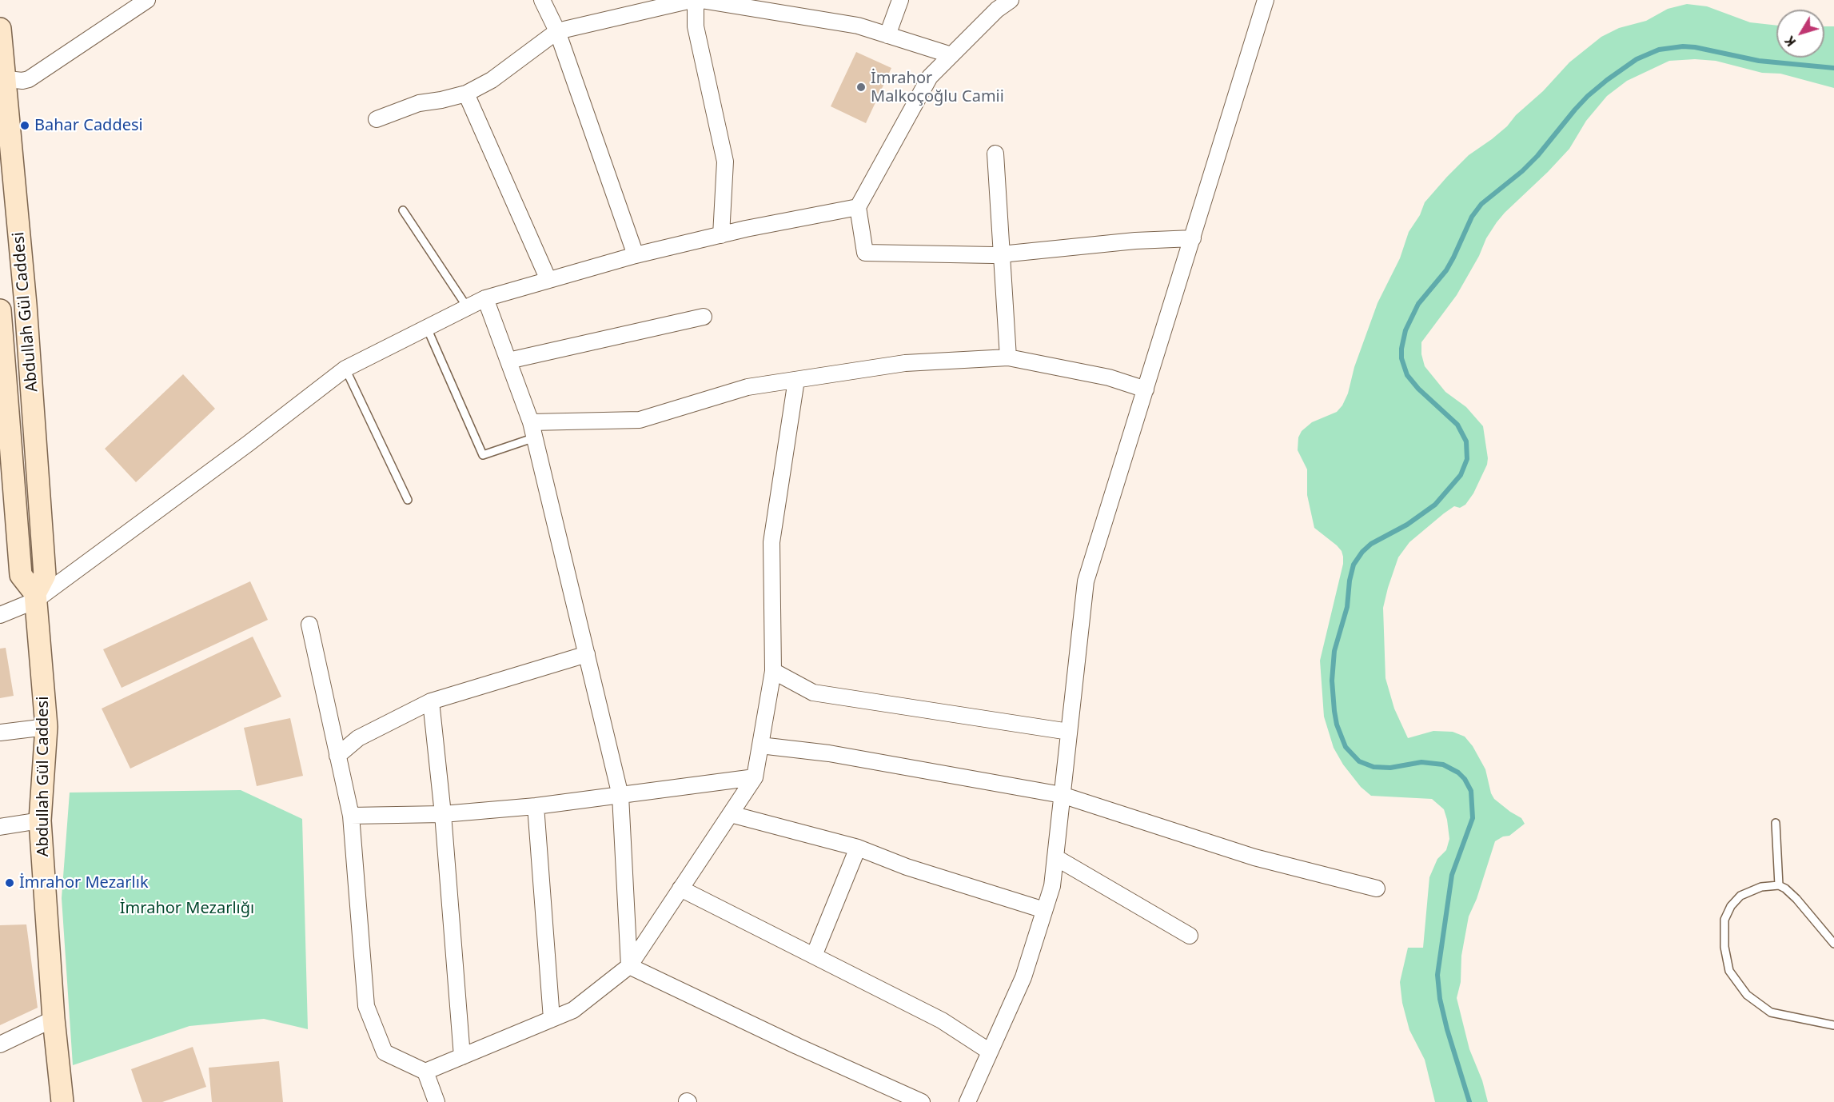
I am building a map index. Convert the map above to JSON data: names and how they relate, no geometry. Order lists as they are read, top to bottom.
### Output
{
  "streets": {
    "street": ["Abdullah Gül Caddesi"]
  },
  "parks": ["İmrahor Mezarlığı"],
  "places": ["İmrahor Malkoçoğlu Camii", "Bahar Caddesi", "İmrahor Mezarlık"],
  "north": "bottom left"
}
